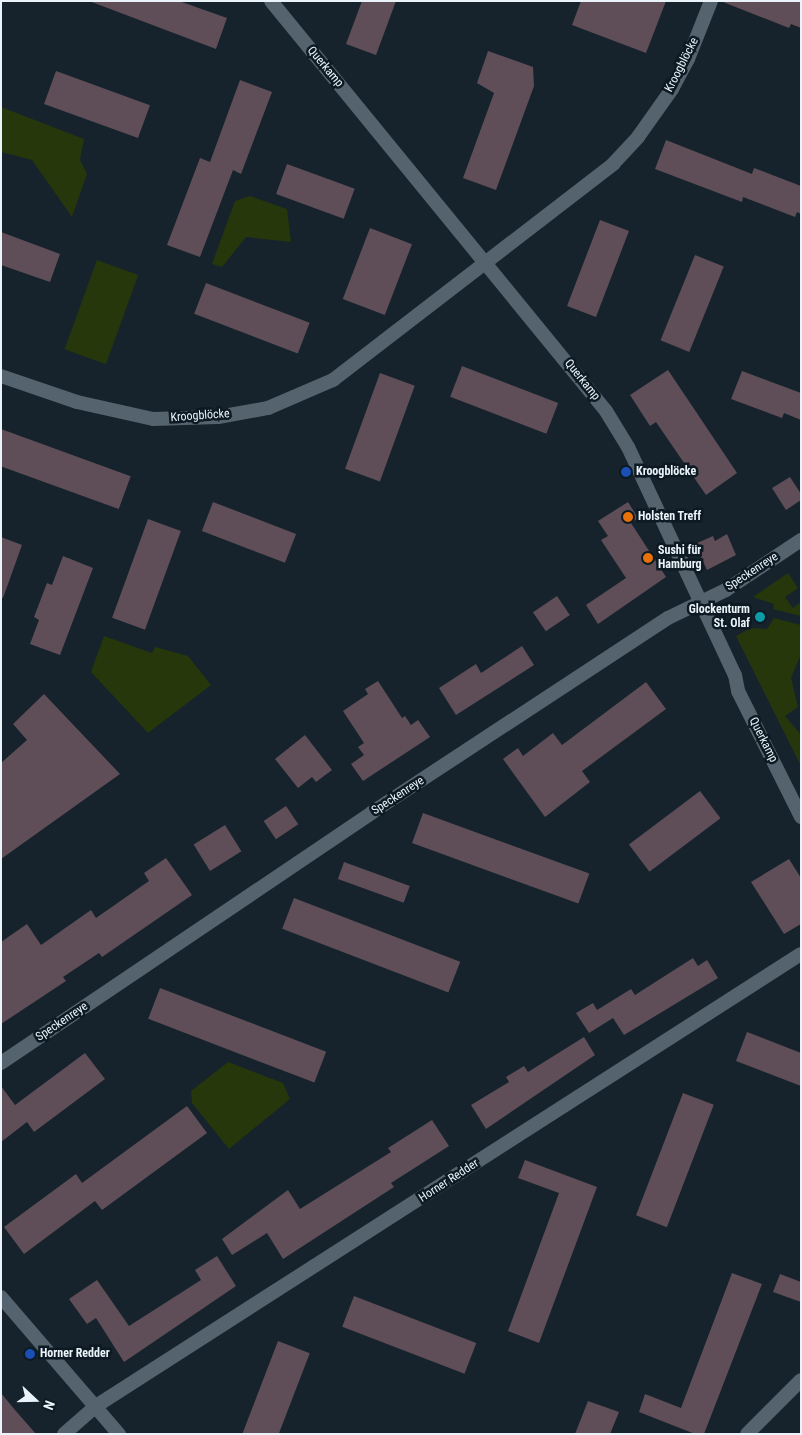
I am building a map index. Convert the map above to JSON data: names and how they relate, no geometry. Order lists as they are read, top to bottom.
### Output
{
  "streets": {
    "street": [
      "Kroogblöcke",
      "Querkamp",
      "Speckenreye",
      "Horner Redder"
    ]
  },
  "crossings": [
    ["Kroogblöcke", "Querkamp"],
    ["Querkamp", "Speckenreye"]
  ],
  "places": [
    "Kroogblöcke",
    "Holsten Treff",
    "Sushi für Hamburg",
    "Glockenturm St. Olaf",
    "Horner Redder"
  ],
  "north": "right"
}
